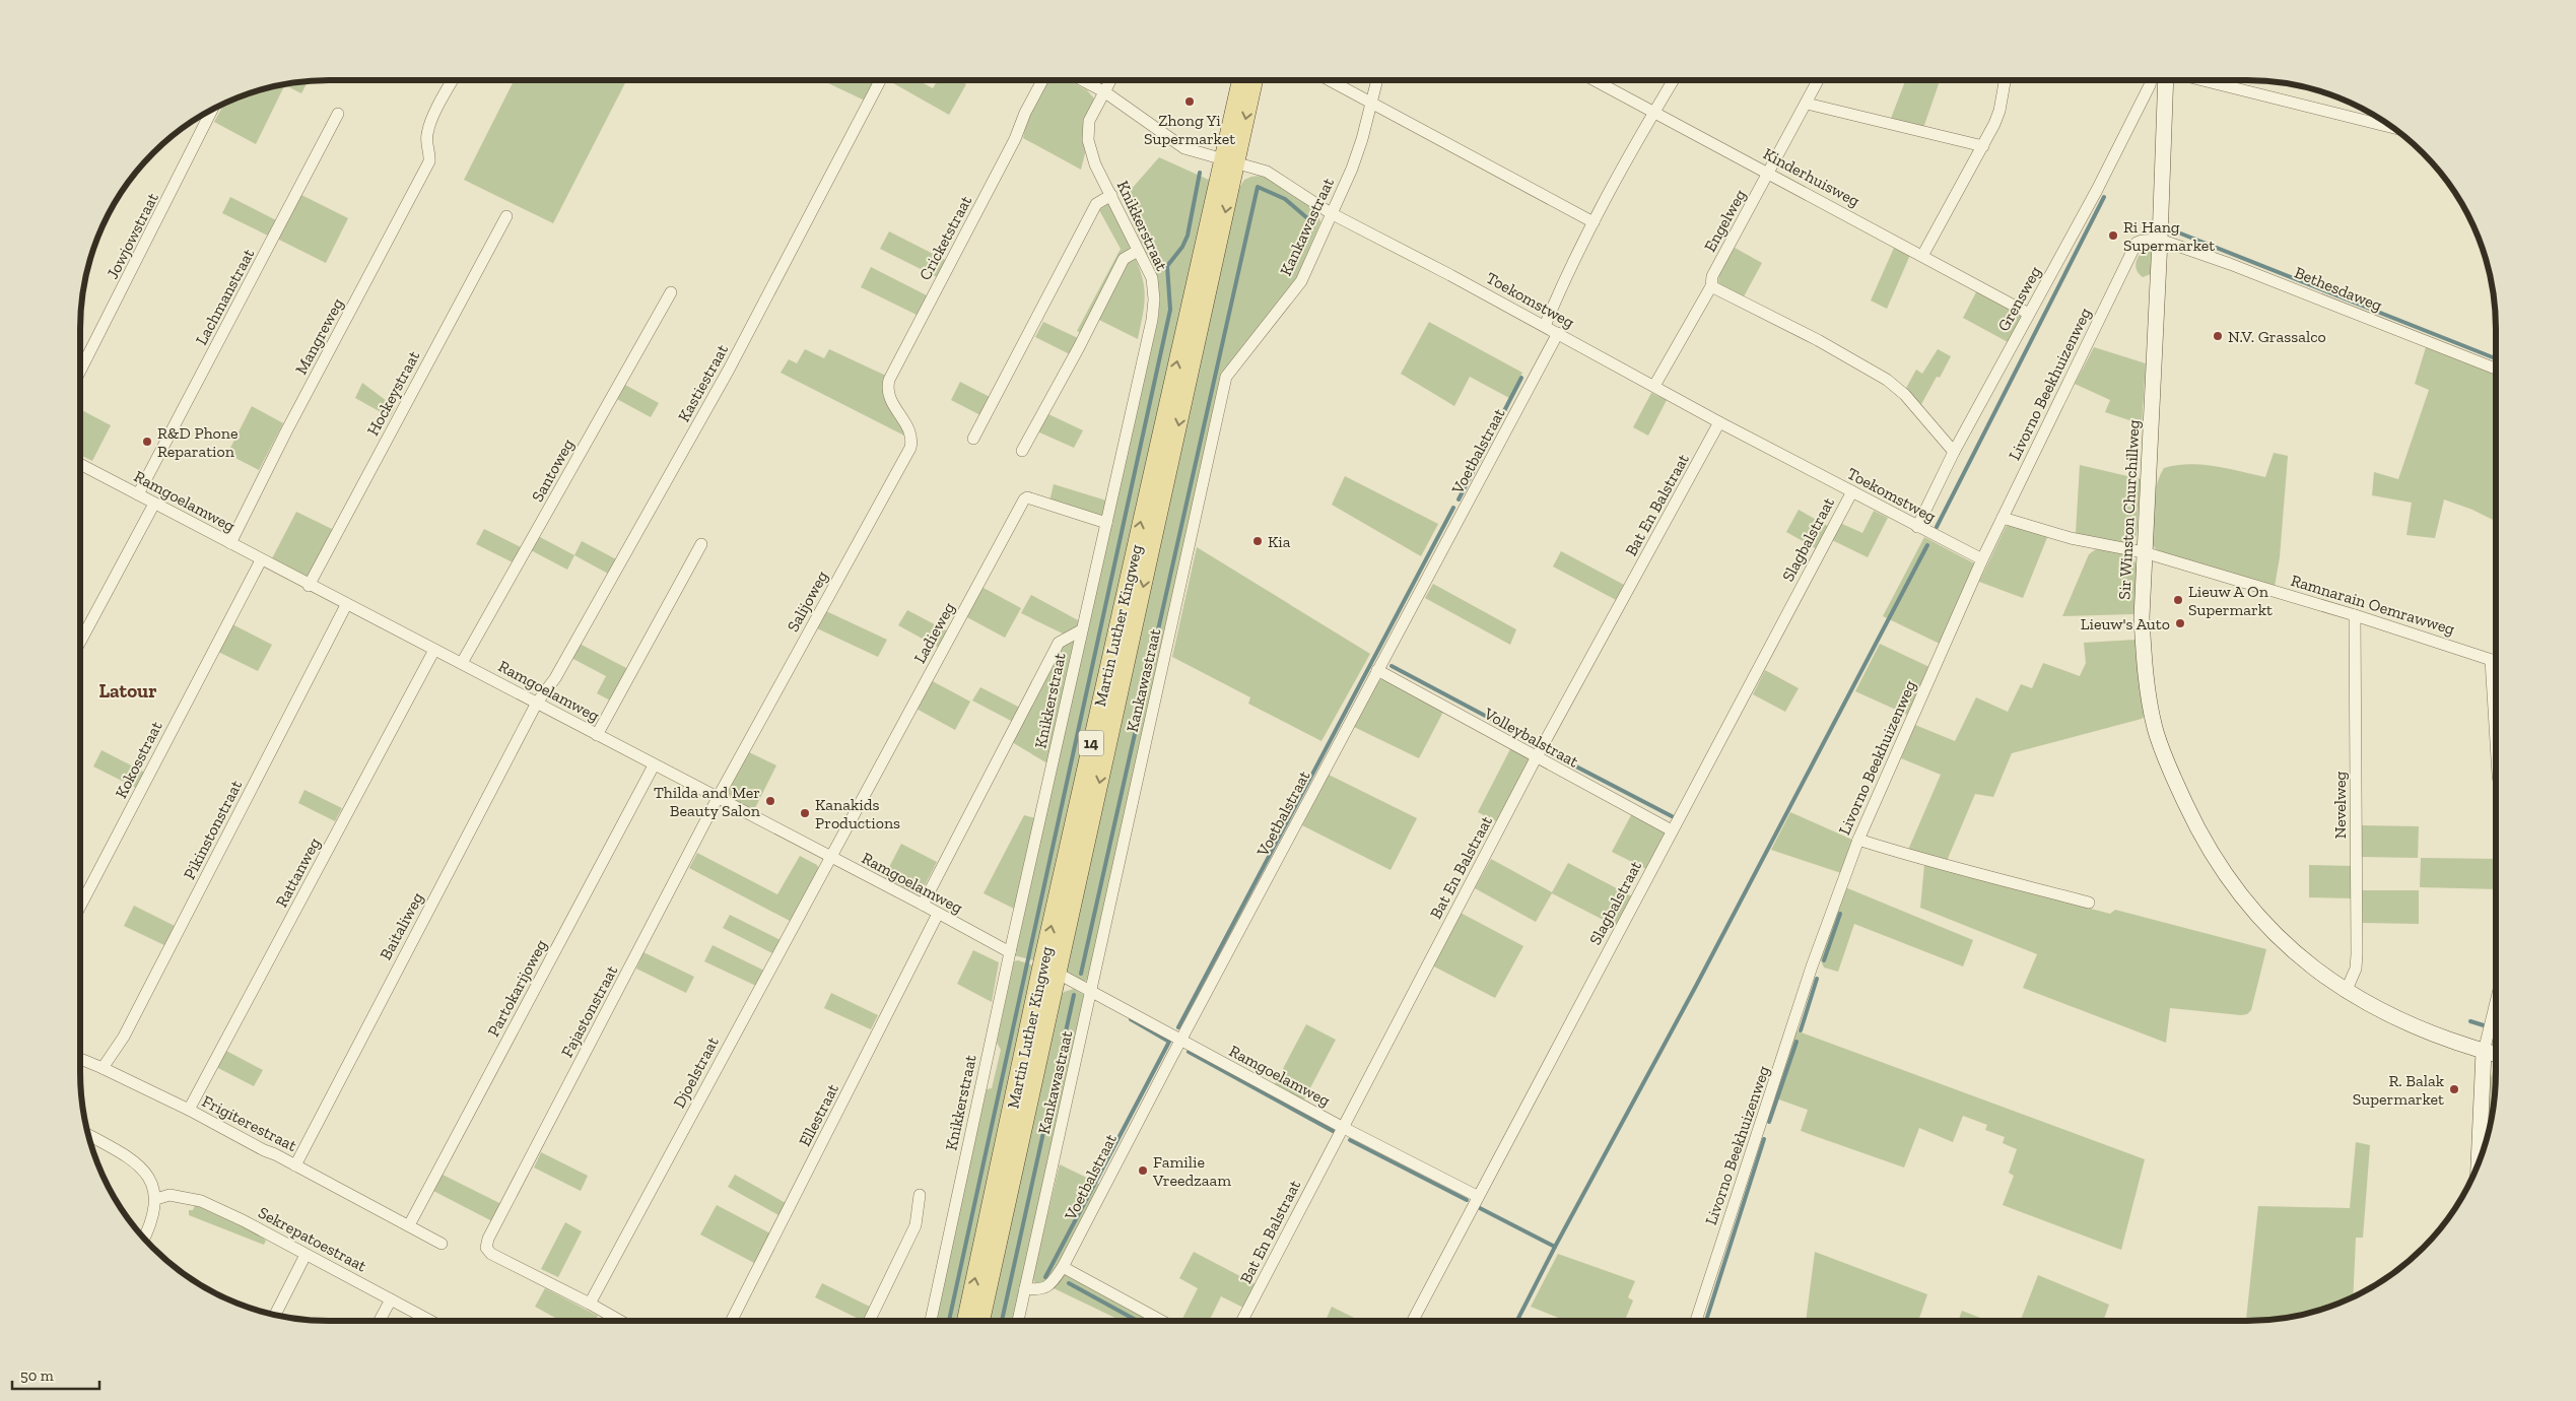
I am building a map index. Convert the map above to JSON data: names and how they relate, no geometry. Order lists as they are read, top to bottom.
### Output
{
  "streets": {
    "main road": ["Martin Luther Kingweg", "14"],
    "street": [
      "Kinderhuisweg",
      "Engelweg",
      "Knikkerstraat",
      "Kankawastraat",
      "Jowjowstraat",
      "Cricketstraat",
      "Bethesdaweg",
      "Lachmanstraat",
      "Grensweg",
      "Toekomstweg",
      "Mangreweg",
      "Kastiestraat",
      "Livorno Beekhuizenweg",
      "Hockeystraat",
      "Voetbalstraat",
      "Santoweg",
      "Ramgoelamweg",
      "Bat En Balstraat",
      "Sir Winston Churchillweg",
      "Slagbalstraat",
      "Salijoweg",
      "Ramnarain Oemrawweg",
      "Ladieweg",
      "Volleybalstraat",
      "Kokosstraat",
      "Nevelweg",
      "Pikinstonstraat",
      "Rattanweg",
      "Baitaliweg",
      "Partokarijoweg",
      "Fajastonstraat",
      "Djoelstraat",
      "Ellestraat",
      "Frigiterestraat",
      "Sekrepatoestraat"
    ]
  },
  "crossings": [
    ["Kinderhuisweg", "Engelweg"],
    ["Kinderhuisweg", "Grensweg"],
    ["Engelweg", "Toekomstweg"],
    ["Knikkerstraat", "Toekomstweg"],
    ["Knikkerstraat", "Ramgoelamweg"],
    ["Knikkerstraat", "Ladieweg"],
    ["Kankawastraat", "Toekomstweg"],
    ["Kankawastraat", "Voetbalstraat"],
    ["Kankawastraat", "Ramgoelamweg"],
    ["Cricketstraat", "Salijoweg"],
    ["Bethesdaweg", "Livorno Beekhuizenweg"],
    ["Bethesdaweg", "Sir Winston Churchillweg"],
    ["Lachmanstraat", "Ramgoelamweg"],
    ["Grensweg", "Toekomstweg"],
    ["Grensweg", "Sir Winston Churchillweg"],
    ["Toekomstweg", "Livorno Beekhuizenweg"],
    ["Toekomstweg", "Voetbalstraat"],
    ["Toekomstweg", "Bat En Balstraat"],
    ["Toekomstweg", "Slagbalstraat"],
    ["Toekomstweg", "Martin Luther Kingweg"],
    ["Mangreweg", "Ramgoelamweg"],
    ["Kastiestraat", "Ramgoelamweg"],
    ["Kastiestraat", "Baitaliweg"],
    ["Livorno Beekhuizenweg", "Sir Winston Churchillweg"],
    ["Livorno Beekhuizenweg", "Ramnarain Oemrawweg"],
    ["Hockeystraat", "Ramgoelamweg"],
    ["Voetbalstraat", "Ramgoelamweg"],
    ["Voetbalstraat", "Volleybalstraat"],
    ["Santoweg", "Ramgoelamweg"],
    ["Ramgoelamweg", "Bat En Balstraat"],
    ["Ramgoelamweg", "Slagbalstraat"],
    ["Ramgoelamweg", "Salijoweg"],
    ["Ramgoelamweg", "Martin Luther Kingweg"],
    ["Ramgoelamweg", "Ladieweg"],
    ["Ramgoelamweg", "Kokosstraat"],
    ["Ramgoelamweg", "Pikinstonstraat"],
    ["Ramgoelamweg", "Rattanweg"],
    ["Ramgoelamweg", "Baitaliweg"],
    ["Ramgoelamweg", "Partokarijoweg"],
    ["Ramgoelamweg", "Fajastonstraat"],
    ["Ramgoelamweg", "Djoelstraat"],
    ["Ramgoelamweg", "Ellestraat"],
    ["Bat En Balstraat", "Volleybalstraat"],
    ["Sir Winston Churchillweg", "Ramnarain Oemrawweg"],
    ["Sir Winston Churchillweg", "Nevelweg"],
    ["Slagbalstraat", "Volleybalstraat"],
    ["Salijoweg", "Fajastonstraat"],
    ["Ramnarain Oemrawweg", "Nevelweg"],
    ["Ladieweg", "Djoelstraat"],
    ["Pikinstonstraat", "Frigiterestraat"],
    ["Rattanweg", "Frigiterestraat"],
    ["Baitaliweg", "Frigiterestraat"],
    ["Partokarijoweg", "Frigiterestraat"],
    ["Fajastonstraat", "Djoelstraat"]
  ],
  "districts": ["Latour"],
  "places": [
    "Zhong Yi Supermarket",
    "Ri Hang Supermarket",
    "N.V. Grassalco",
    "R&D Phone Reparation",
    "Kia",
    "Lieuw A On Supermarkt",
    "Lieuw's Auto",
    "Thilda and Mer Beauty Salon",
    "Kanakids Productions",
    "R. Balak Supermarket",
    "Familie Vreedzaam"
  ],
  "scale_bar": "50 m"
}
